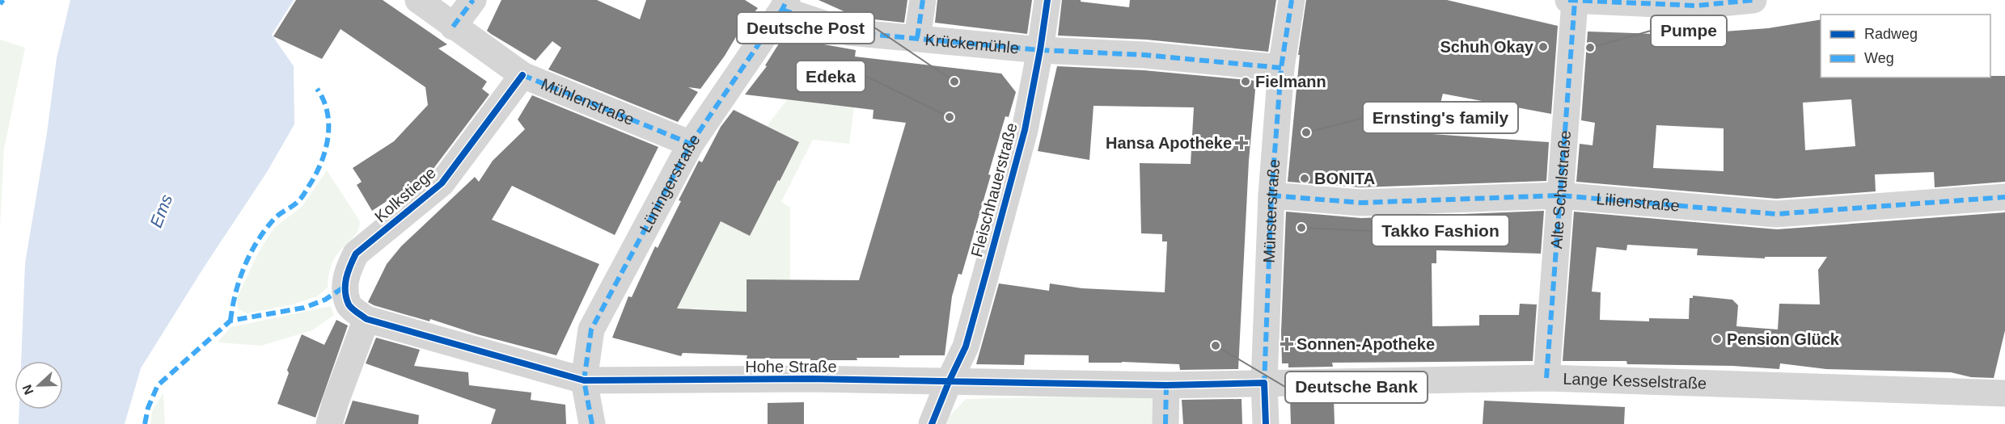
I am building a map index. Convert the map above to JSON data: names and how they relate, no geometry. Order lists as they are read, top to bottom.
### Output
{
  "streets": {
    "street": [
      "Krückemühle",
      "Mühlenstraße",
      "Lüningerstraße",
      "Fleischhauerstraße",
      "Alte Schulstraße",
      "Kolkstiege",
      "Lilienstraße",
      "Münsterstraße",
      "Hohe Straße",
      "Lange Kesselstraße"
    ]
  },
  "crossings": [
    ["Krückemühle", "Lüningerstraße"],
    ["Krückemühle", "Fleischhauerstraße"],
    ["Krückemühle", "Münsterstraße"],
    ["Mühlenstraße", "Lüningerstraße"],
    ["Mühlenstraße", "Kolkstiege"],
    ["Lüningerstraße", "Hohe Straße"],
    ["Fleischhauerstraße", "Hohe Straße"],
    ["Alte Schulstraße", "Lilienstraße"],
    ["Alte Schulstraße", "Lange Kesselstraße"],
    ["Kolkstiege", "Hohe Straße"],
    ["Lilienstraße", "Münsterstraße"],
    ["Münsterstraße", "Hohe Straße"],
    ["Münsterstraße", "Lange Kesselstraße"],
    ["Hohe Straße", "Lange Kesselstraße"]
  ],
  "water": ["Ems"],
  "places": {
    "other": [
      "Schuh Okay",
      "Pumpe",
      "Deutsche Post",
      "Fielmann",
      "Edeka",
      "Ernsting's family",
      "BONITA",
      "Takko Fashion",
      "Pension Glück",
      "Deutsche Bank"
    ],
    "health": ["Hansa Apotheke", "Sonnen-Apotheke"]
  },
  "legend": ["Radweg", "Weg"],
  "north": "left"
}
